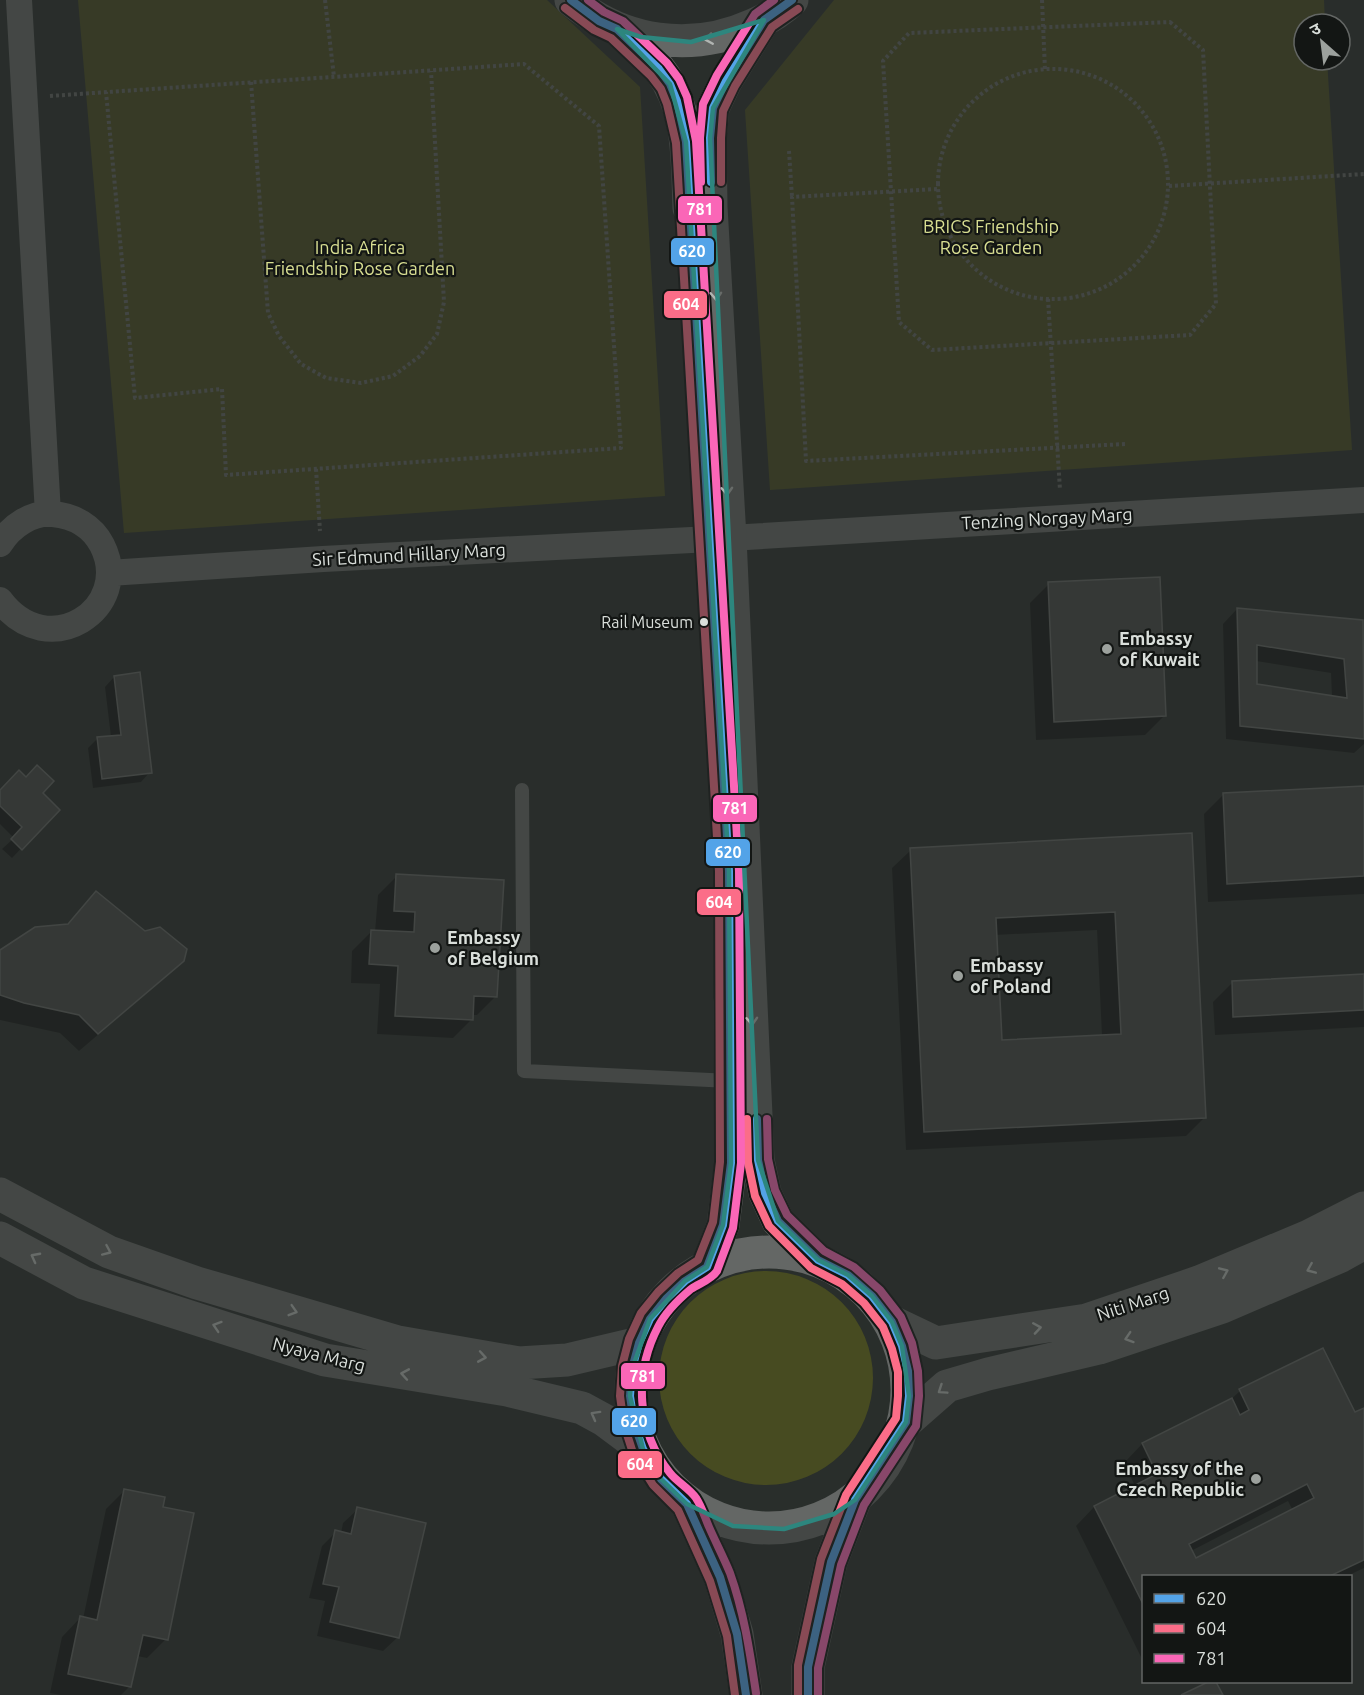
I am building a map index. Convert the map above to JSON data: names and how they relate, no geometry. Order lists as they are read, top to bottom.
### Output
{
  "streets": {
    "main road": ["Niti Marg", "Nyaya Marg"],
    "street": ["Tenzing Norgay Marg", "Sir Edmund Hillary Marg"]
  },
  "crossings": [
    ["Tenzing Norgay Marg", "Sir Edmund Hillary Marg"]
  ],
  "parks": ["BRICS Friendship Rose Garden", "India Africa Friendship Rose Garden"],
  "places": [
    "Rail Museum",
    "Embassy of Kuwait",
    "Embassy of Belgium",
    "Embassy of Poland",
    "Embassy of the Czech Republic"
  ],
  "lines": ["transit line 620", "transit line 781", "transit line 604"],
  "legend": ["620", "604", "781"],
  "north": "top left"
}
